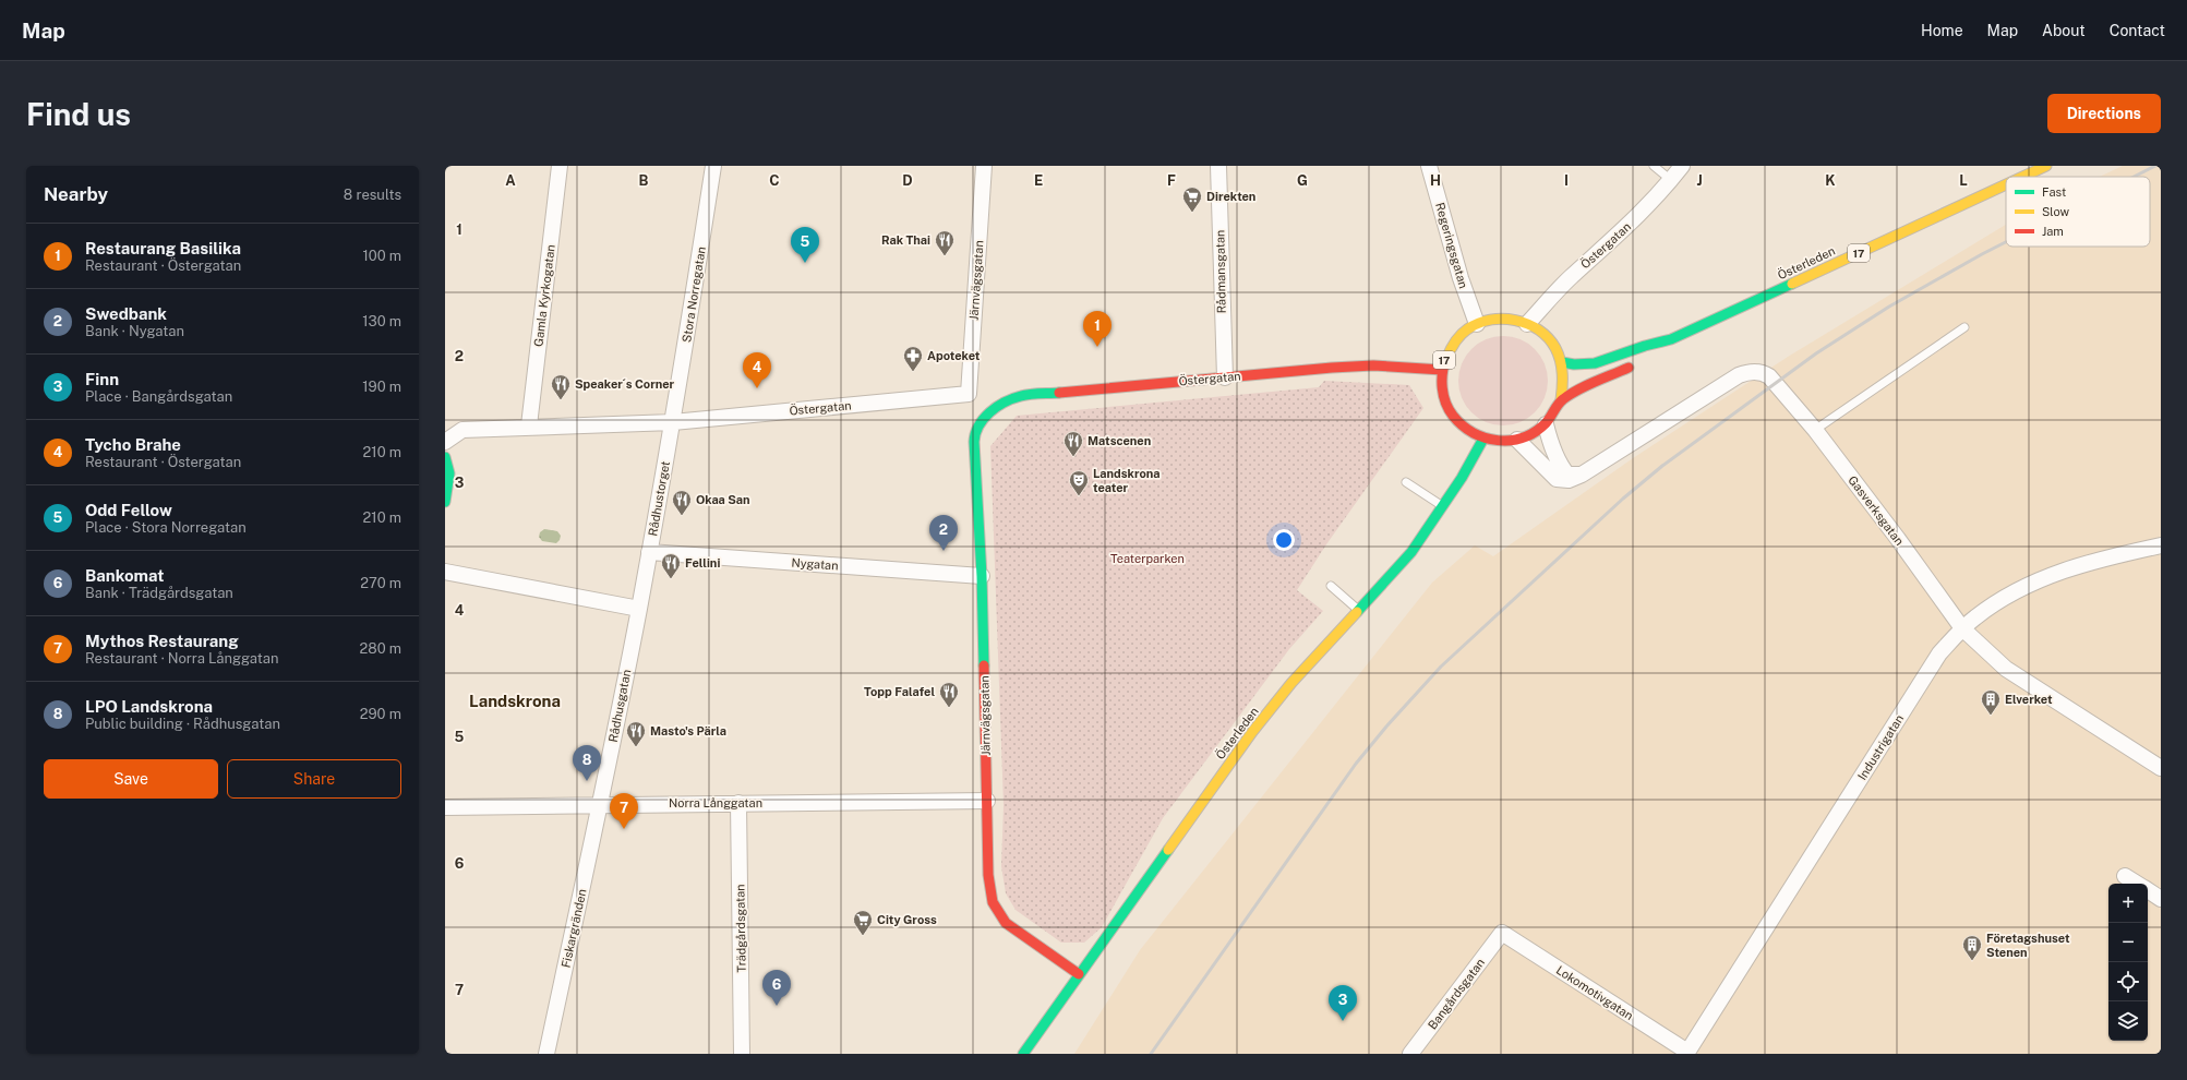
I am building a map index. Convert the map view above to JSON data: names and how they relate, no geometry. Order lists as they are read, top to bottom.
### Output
{
  "streets": {
    "street": [
      "Regeringsgatan",
      "Östergatan",
      "17",
      "Österleden",
      "Rådmansgatan",
      "Järnvägsgatan",
      "Stora Norregatan",
      "Gamla Kyrkogatan",
      "Rådhustorget",
      "Gasverksgatan",
      "Nygatan",
      "Rådhusgatan",
      "Industrigatan",
      "Norra Långgatan",
      "Fiskargränden",
      "Trädgårdsgatan",
      "Lokomotivgatan",
      "Bangårdsgatan"
    ]
  },
  "crossings": [
    ["Regeringsgatan", "Östergatan"],
    ["Regeringsgatan", "17"],
    ["Regeringsgatan", "Österleden"],
    ["Regeringsgatan", "Gasverksgatan"],
    ["Östergatan", "17"],
    ["Östergatan", "Österleden"],
    ["Östergatan", "Rådmansgatan"],
    ["Östergatan", "Järnvägsgatan"],
    ["Östergatan", "Stora Norregatan"],
    ["Östergatan", "Rådhustorget"],
    ["Östergatan", "Gasverksgatan"],
    ["17", "Österleden"],
    ["17", "Gasverksgatan"],
    ["Österleden", "Järnvägsgatan"],
    ["Österleden", "Gasverksgatan"],
    ["Järnvägsgatan", "Nygatan"],
    ["Järnvägsgatan", "Norra Långgatan"],
    ["Stora Norregatan", "Rådhustorget"],
    ["Rådhustorget", "Nygatan"],
    ["Rådhustorget", "Rådhusgatan"],
    ["Gasverksgatan", "Industrigatan"],
    ["Rådhusgatan", "Norra Långgatan"],
    ["Rådhusgatan", "Fiskargränden"],
    ["Industrigatan", "Lokomotivgatan"],
    ["Norra Långgatan", "Fiskargränden"],
    ["Norra Långgatan", "Trädgårdsgatan"],
    ["Lokomotivgatan", "Bangårdsgatan"]
  ],
  "districts": ["Landskrona"],
  "parks": ["Teaterparken"],
  "places": {
    "supermarket": ["Direkten", "City Gross"],
    "restaurant": [
      "Rak Thai",
      "Speaker´s Corner",
      "Matscenen",
      "Okaa San",
      "Fellini",
      "Topp Falafel",
      "Masto's Pärla"
    ],
    "pharmacy": ["Apoteket"],
    "theatre": ["Landskrona teater"],
    "building": ["Elverket", "Företagshuset Stenen"]
  },
  "legend": ["Fast", "Slow", "Jam"],
  "page": {
    "header": "Map",
    "nav": [
      "Home",
      "Map",
      "About",
      "Contact"
    ],
    "buttons": [
      "Directions",
      ["Save", "Share"]
    ],
    "title": "Find us",
    "heading": ["Nearby", "8 results"],
    "list": [
      {
        "mark": "1",
        "name": "Restaurang Basilika",
        "note": "Restaurant · Östergatan",
        "value": "100 m"
      },
      {
        "mark": "2",
        "name": "Swedbank",
        "note": "Bank · Nygatan",
        "value": "130 m"
      },
      {
        "mark": "3",
        "name": "Finn",
        "note": "Place · Bangårdsgatan",
        "value": "190 m"
      },
      {
        "mark": "4",
        "name": "Tycho Brahe",
        "note": "Restaurant · Östergatan",
        "value": "210 m"
      },
      {
        "mark": "5",
        "name": "Odd Fellow",
        "note": "Place · Stora Norregatan",
        "value": "210 m"
      },
      {
        "mark": "6",
        "name": "Bankomat",
        "note": "Bank · Trädgårdsgatan",
        "value": "270 m"
      },
      {
        "mark": "7",
        "name": "Mythos Restaurang",
        "note": "Restaurant · Norra Långgatan",
        "value": "280 m"
      },
      {
        "mark": "8",
        "name": "LPO Landskrona",
        "note": "Public building · Rådhusgatan",
        "value": "290 m"
      }
    ],
    "pins": [
      "5",
      "1",
      "4",
      "2",
      "8",
      "7",
      "6",
      "3"
    ],
    "map_buttons": ["+", "−"]
  },
  "grid": {
    "columns": [
      "A",
      "B",
      "C",
      "D",
      "E",
      "F",
      "G",
      "H",
      "I",
      "J",
      "K",
      "L"
    ],
    "rows": [
      "1",
      "2",
      "3",
      "4",
      "5",
      "6",
      "7"
    ]
  }
}
